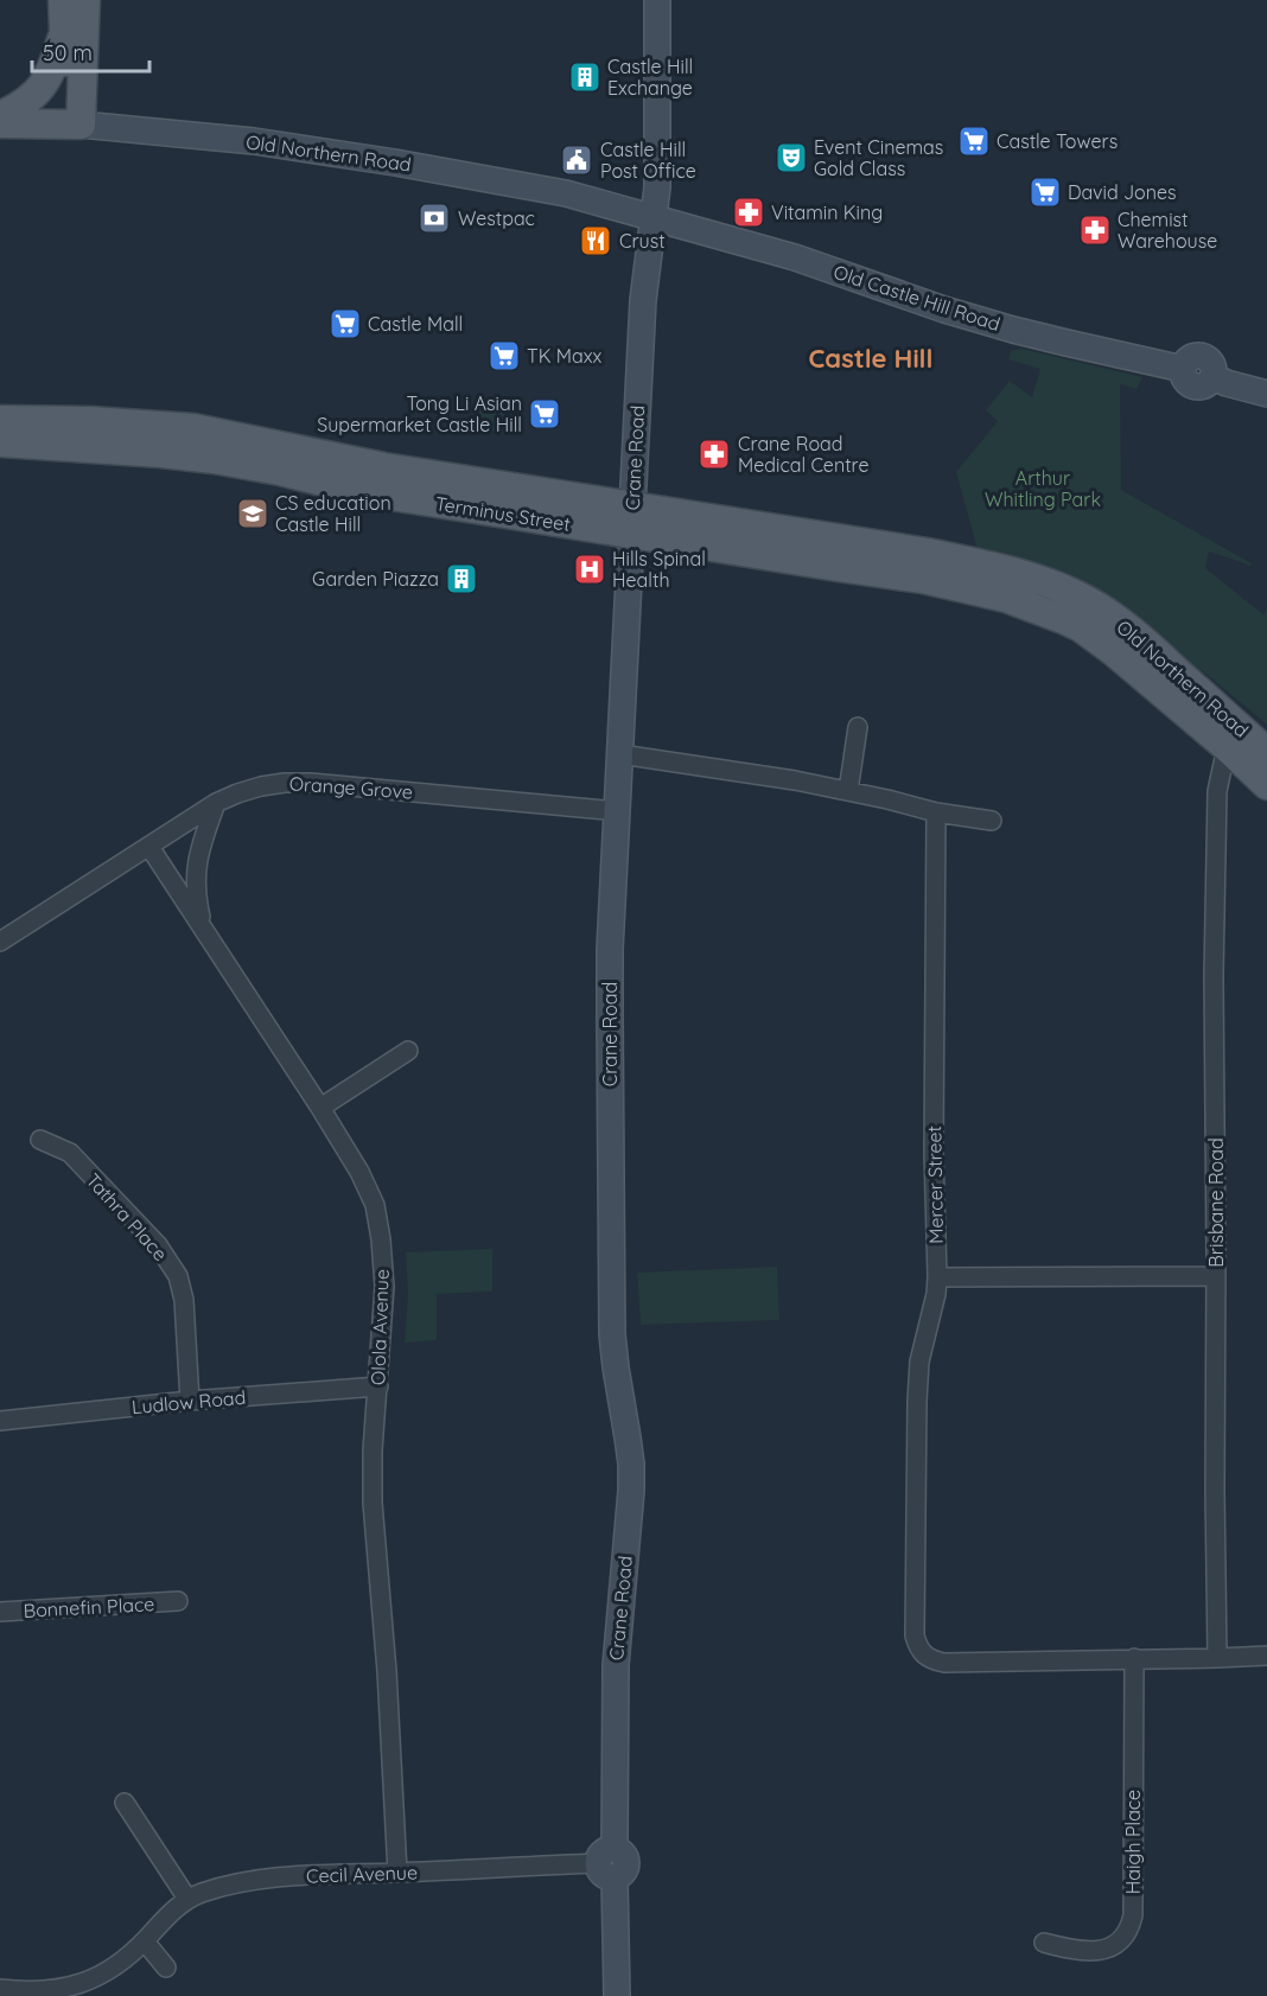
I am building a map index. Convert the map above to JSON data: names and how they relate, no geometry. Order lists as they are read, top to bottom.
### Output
{
  "streets": {
    "main road": ["Old Northern Road", "Terminus Street"],
    "street": [
      "Old Castle Hill Road",
      "Crane Road",
      "Orange Grove",
      "Mercer Street",
      "Brisbane Road",
      "Tathra Place",
      "Olola Avenue",
      "Ludlow Road",
      "Bonnefin Place",
      "Haigh Place",
      "Cecil Avenue"
    ]
  },
  "crossings": [
    ["Old Northern Road", "Old Castle Hill Road"],
    ["Old Northern Road", "Crane Road"],
    ["Old Northern Road", "Terminus Street"],
    ["Old Northern Road", "Brisbane Road"],
    ["Old Castle Hill Road", "Crane Road"],
    ["Crane Road", "Terminus Street"],
    ["Crane Road", "Orange Grove"],
    ["Crane Road", "Cecil Avenue"],
    ["Orange Grove", "Olola Avenue"],
    ["Tathra Place", "Ludlow Road"],
    ["Olola Avenue", "Ludlow Road"],
    ["Olola Avenue", "Cecil Avenue"]
  ],
  "districts": ["Castle Hill"],
  "parks": ["Arthur Whitling Park"],
  "places": {
    "building": ["Castle Hill Exchange", "Garden Piazza"],
    "supermarket": [
      "Castle Towers",
      "David Jones",
      "Castle Mall",
      "TK Maxx",
      "Tong Li Asian Supermarket Castle Hill"
    ],
    "theatre": ["Event Cinemas Gold Class"],
    "public building": ["Castle Hill Post Office"],
    "pharmacy": ["Vitamin King", "Chemist Warehouse", "Crane Road Medical Centre"],
    "bank": ["Westpac"],
    "restaurant": ["Crust"],
    "school or university": ["CS education Castle Hill"],
    "hospital": ["Hills Spinal Health"]
  },
  "scale_bar": "50 m"
}
